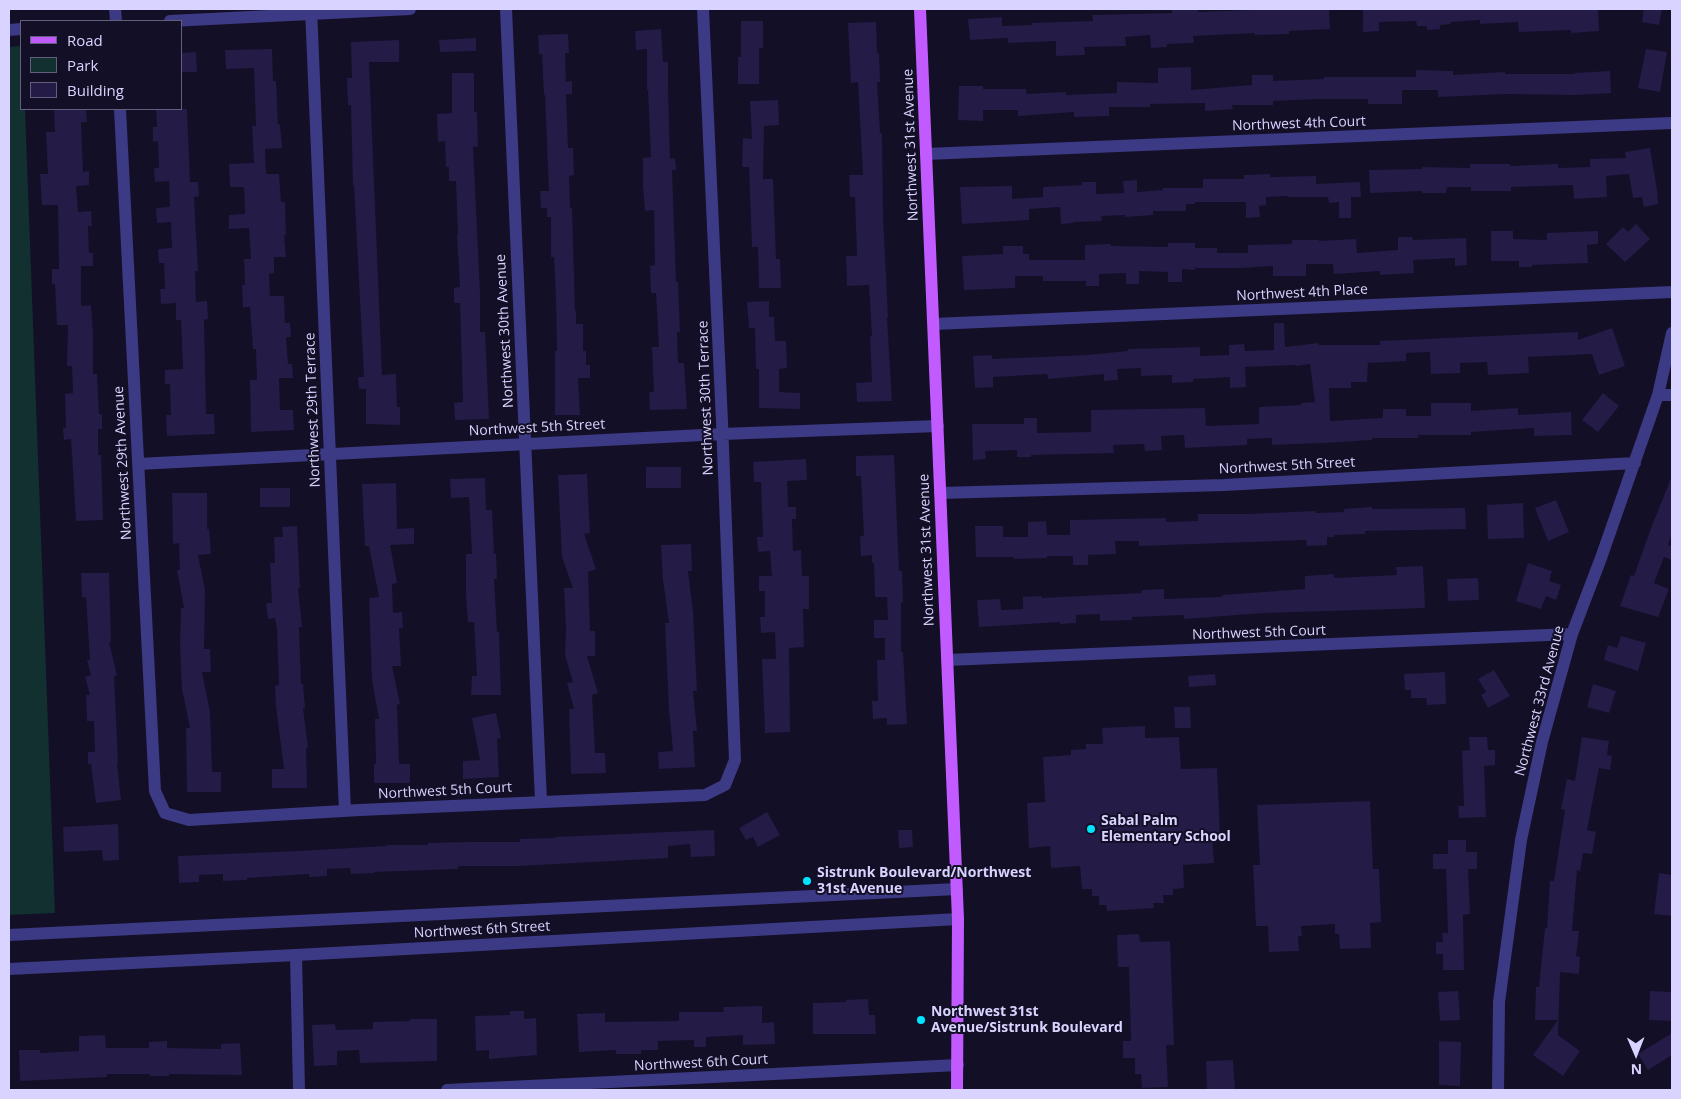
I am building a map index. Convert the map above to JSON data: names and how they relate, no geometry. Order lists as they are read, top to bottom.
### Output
{
  "streets": {
    "main road": ["Northwest 31st Avenue"],
    "street": [
      "Northwest 4th Court",
      "Northwest 4th Place",
      "Northwest 30th Avenue",
      "Northwest 30th Terrace",
      "Northwest 29th Terrace",
      "Northwest 5th Street",
      "Northwest 29th Avenue",
      "Northwest 5th Court",
      "Northwest 33rd Avenue",
      "Northwest 6th Street",
      "Northwest 6th Court"
    ]
  },
  "crossings": [
    ["Northwest 4th Court", "Northwest 31st Avenue"],
    ["Northwest 31st Avenue", "Northwest 4th Place"],
    ["Northwest 31st Avenue", "Northwest 5th Street"],
    ["Northwest 31st Avenue", "Northwest 5th Court"],
    ["Northwest 31st Avenue", "Northwest 6th Street"],
    ["Northwest 31st Avenue", "Northwest 6th Court"],
    ["Northwest 30th Avenue", "Northwest 5th Street"],
    ["Northwest 30th Avenue", "Northwest 5th Court"],
    ["Northwest 30th Terrace", "Northwest 5th Street"],
    ["Northwest 30th Terrace", "Northwest 5th Court"],
    ["Northwest 29th Terrace", "Northwest 5th Street"],
    ["Northwest 29th Terrace", "Northwest 5th Court"],
    ["Northwest 5th Street", "Northwest 29th Avenue"],
    ["Northwest 5th Street", "Northwest 33rd Avenue"],
    ["Northwest 29th Avenue", "Northwest 5th Court"],
    ["Northwest 5th Court", "Northwest 33rd Avenue"]
  ],
  "places": ["Sabal Palm Elementary School", "Sistrunk Boulevard/Northwest 31st Avenue", "Northwest 31st Avenue/Sistrunk Boulevard"],
  "legend": ["Road", "Park", "Building"],
  "north": "bottom"
}
